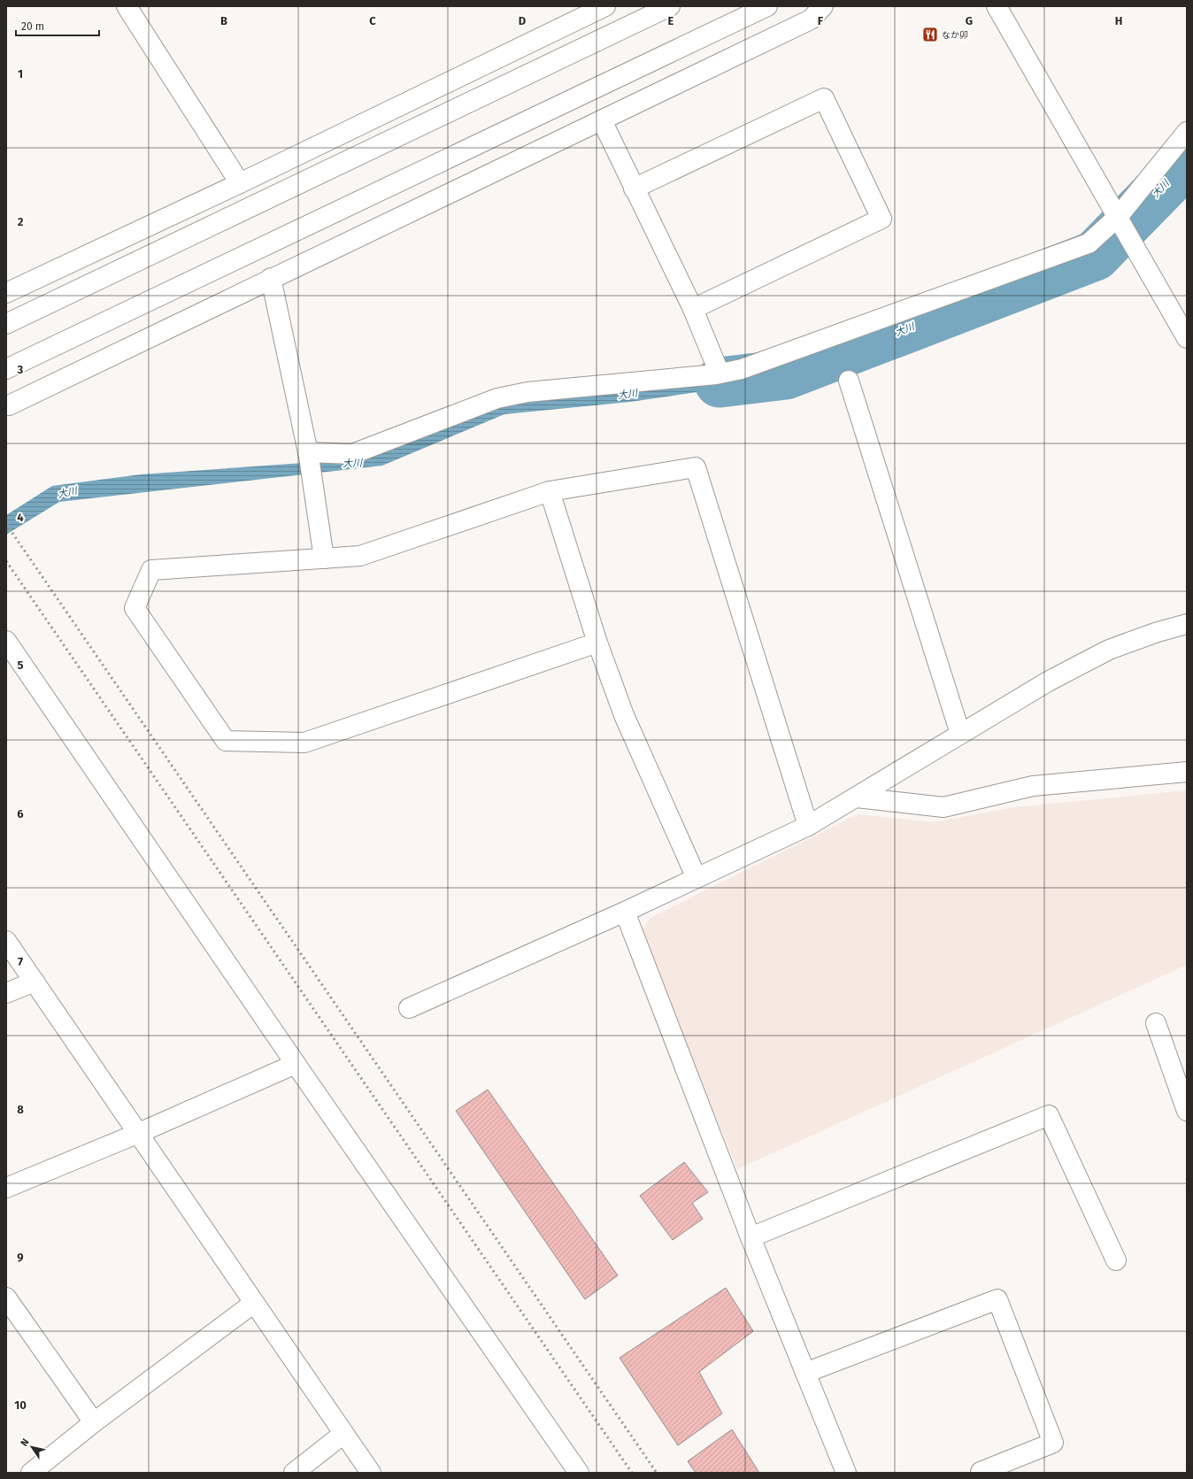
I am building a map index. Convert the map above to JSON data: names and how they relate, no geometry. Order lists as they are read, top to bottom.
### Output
{
  "water": ["大川"],
  "places": {
    "restaurant": ["なか卯"]
  },
  "scale_bar": "20 m",
  "north": "top left",
  "grid": {
    "columns": [
      "B",
      "C",
      "D",
      "E",
      "F",
      "G",
      "H"
    ],
    "rows": [
      "1",
      "2",
      "3",
      "4",
      "5",
      "6",
      "7",
      "8",
      "9",
      "10"
    ]
  }
}
